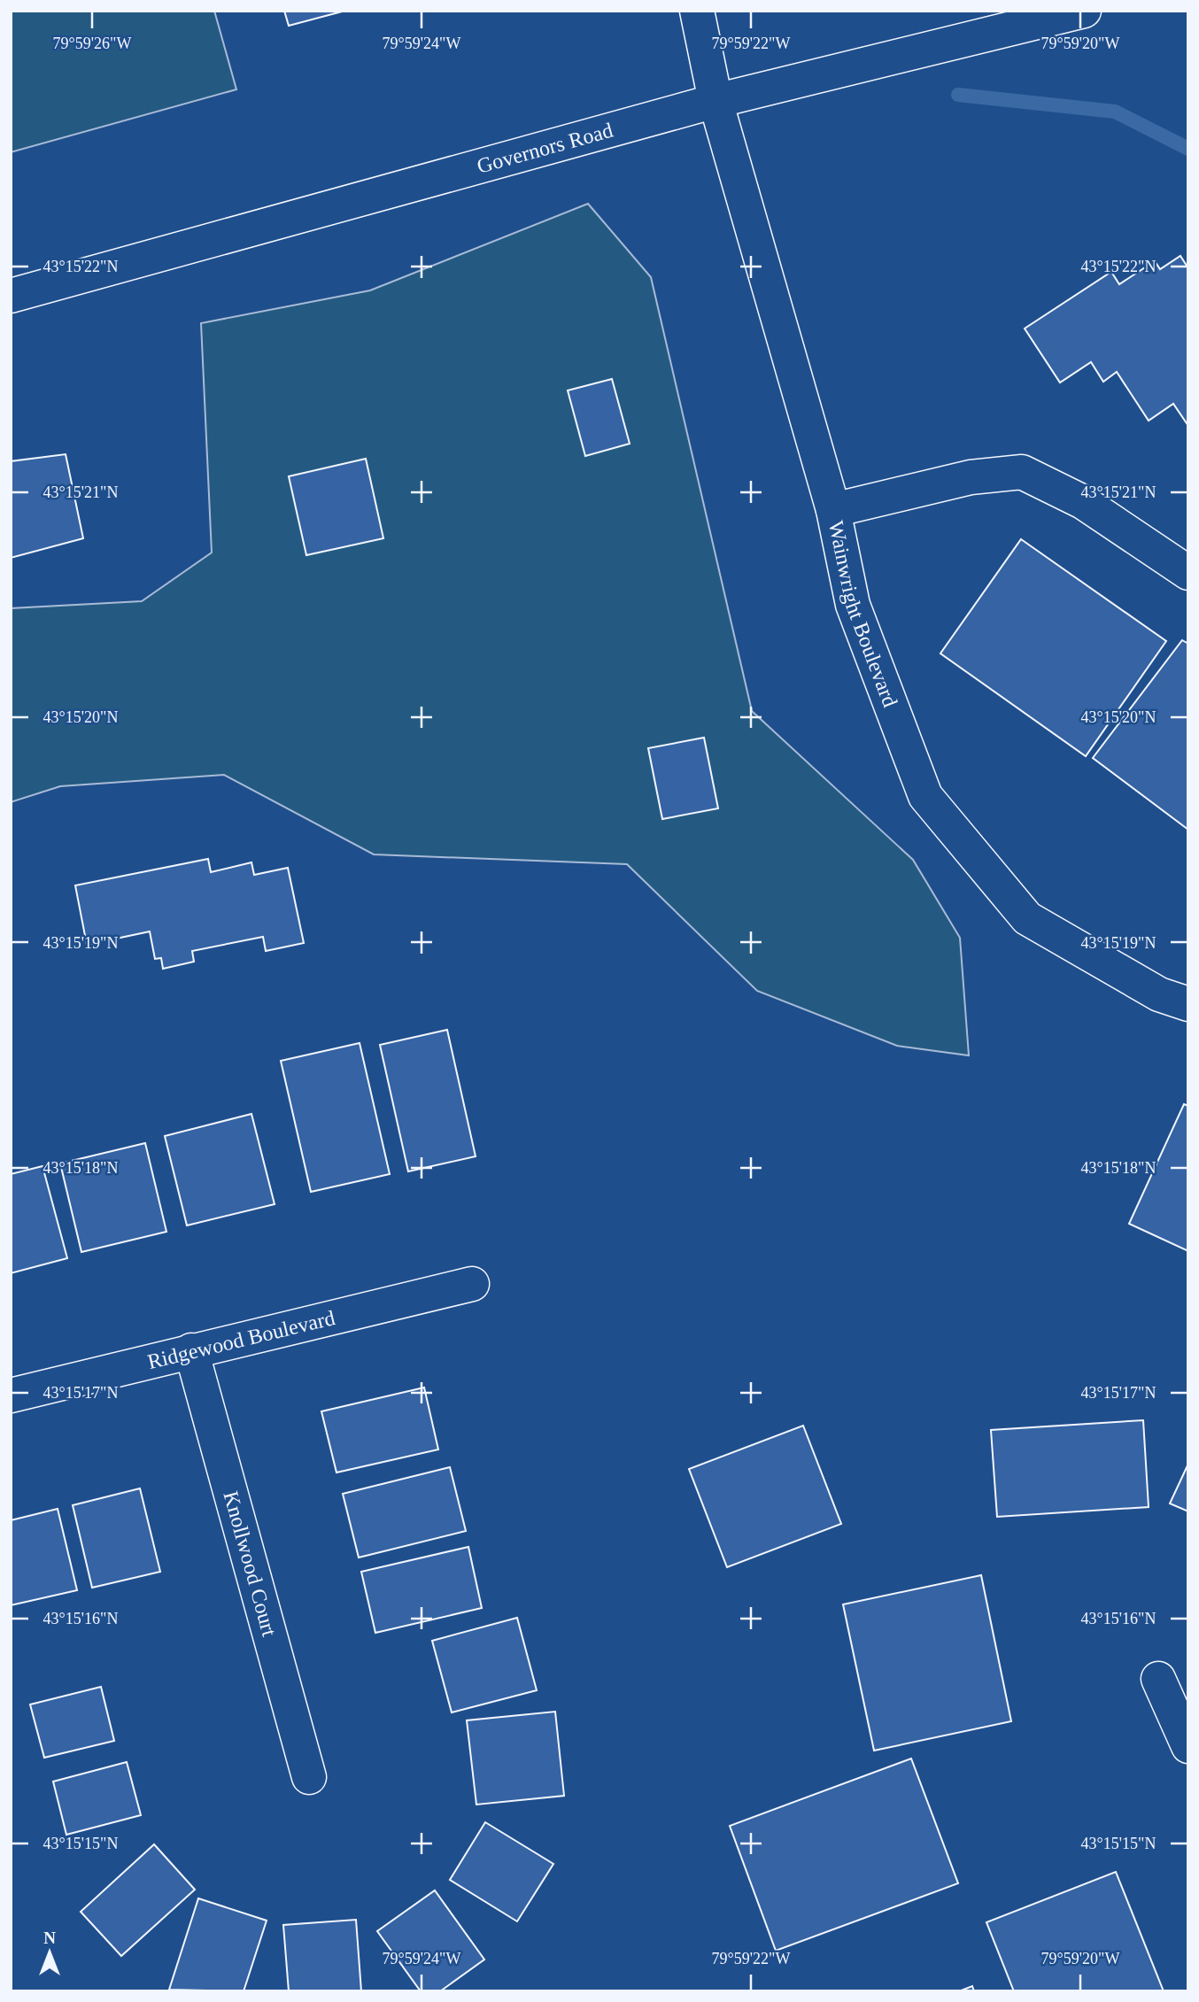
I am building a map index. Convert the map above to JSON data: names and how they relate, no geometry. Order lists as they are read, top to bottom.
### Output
{
  "streets": {
    "street": [
      "Governors Road",
      "Wainwright Boulevard",
      "Ridgewood Boulevard",
      "Knollwood Court"
    ]
  },
  "crossings": [
    ["Governors Road", "Wainwright Boulevard"],
    ["Ridgewood Boulevard", "Knollwood Court"]
  ],
  "north": "top",
  "coordinates": [
    "79°59'26\"W",
    "79°59'24\"W",
    "79°59'22\"W",
    "79°59'20\"W",
    "43°15'22\"N",
    "43°15'21\"N",
    "43°15'20\"N",
    "43°15'19\"N",
    "43°15'18\"N",
    "43°15'17\"N",
    "43°15'16\"N",
    "43°15'15\"N"
  ]
}
